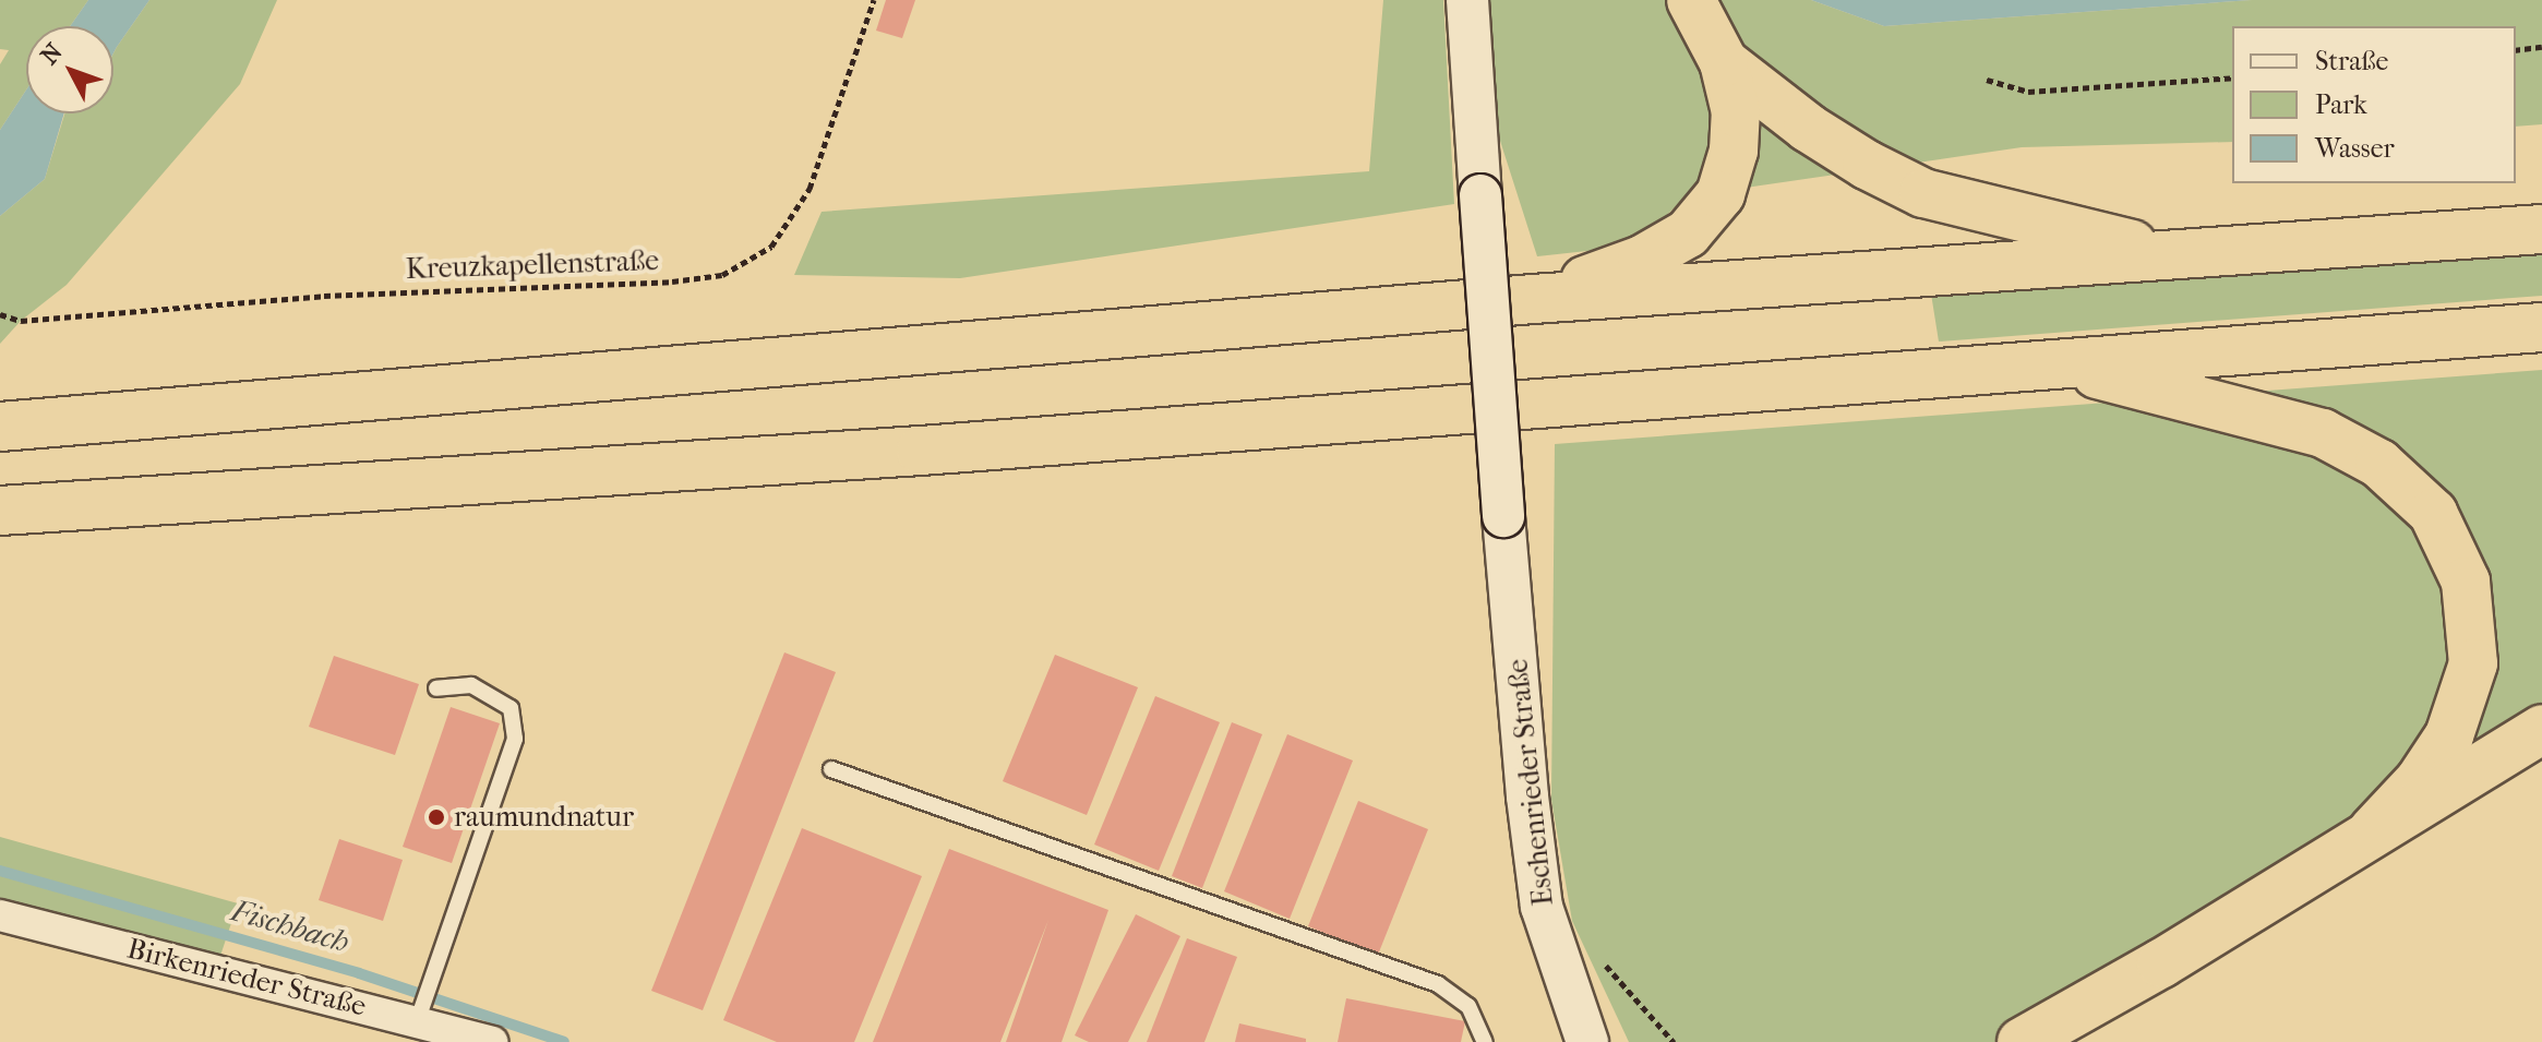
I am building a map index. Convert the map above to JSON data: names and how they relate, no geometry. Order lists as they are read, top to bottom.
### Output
{
  "streets": {
    "street": ["Eschenrieder Straße", "Birkenrieder Straße"],
    "path": ["Kreuzkapellenstraße"]
  },
  "water": ["Fischbach"],
  "places": ["raumundnatur"],
  "legend": ["Straße", "Park", "Wasser"],
  "north": "top left"
}
